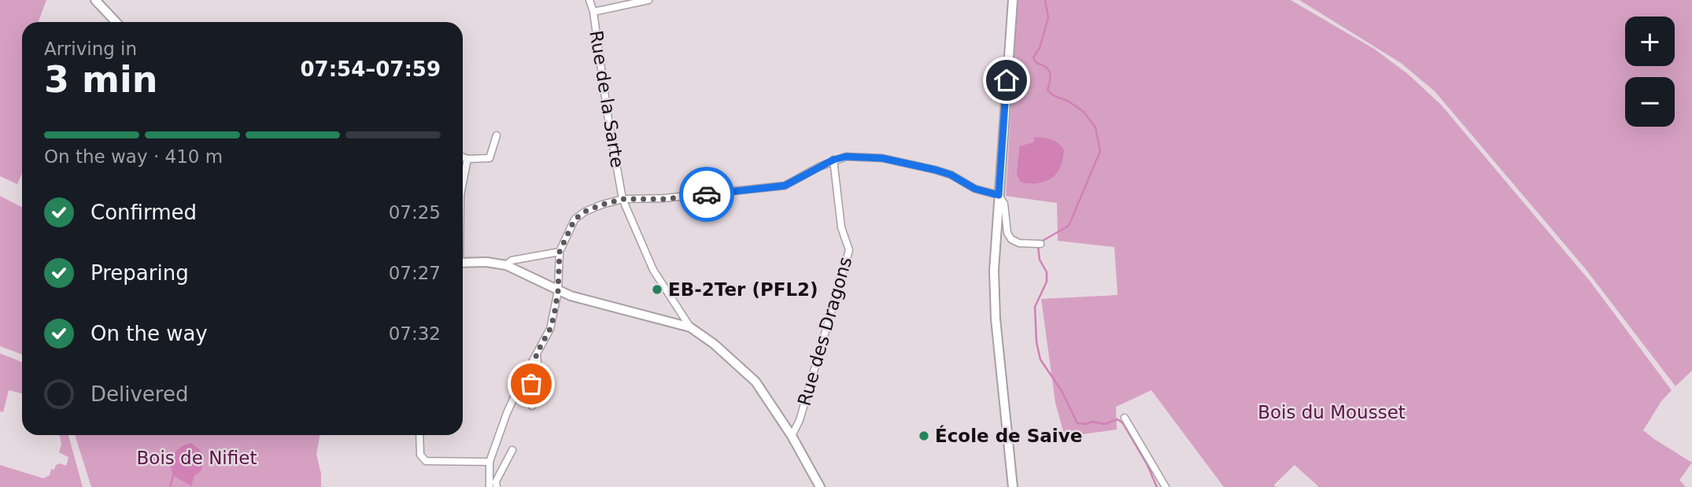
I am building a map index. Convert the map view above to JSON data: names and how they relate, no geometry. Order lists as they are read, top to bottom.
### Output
{
  "streets": {
    "street": ["Rue de la Sarte", "Rue des Dragons"]
  },
  "parks": ["Bois du Mousset", "Bois de Nifiet"],
  "places": ["EB-2Ter (PFL2)", "École de Saive"],
  "page": {
    "map_buttons": ["+", "−"],
    "heading": ["3 min", "Arriving in", "07:54–07:59"],
    "bar": "On the way · 410 m",
    "list": [
      ["Confirmed", "07:25"],
      ["Preparing", "07:27"],
      ["On the way", "07:32"],
      "Delivered"
    ]
  }
}
